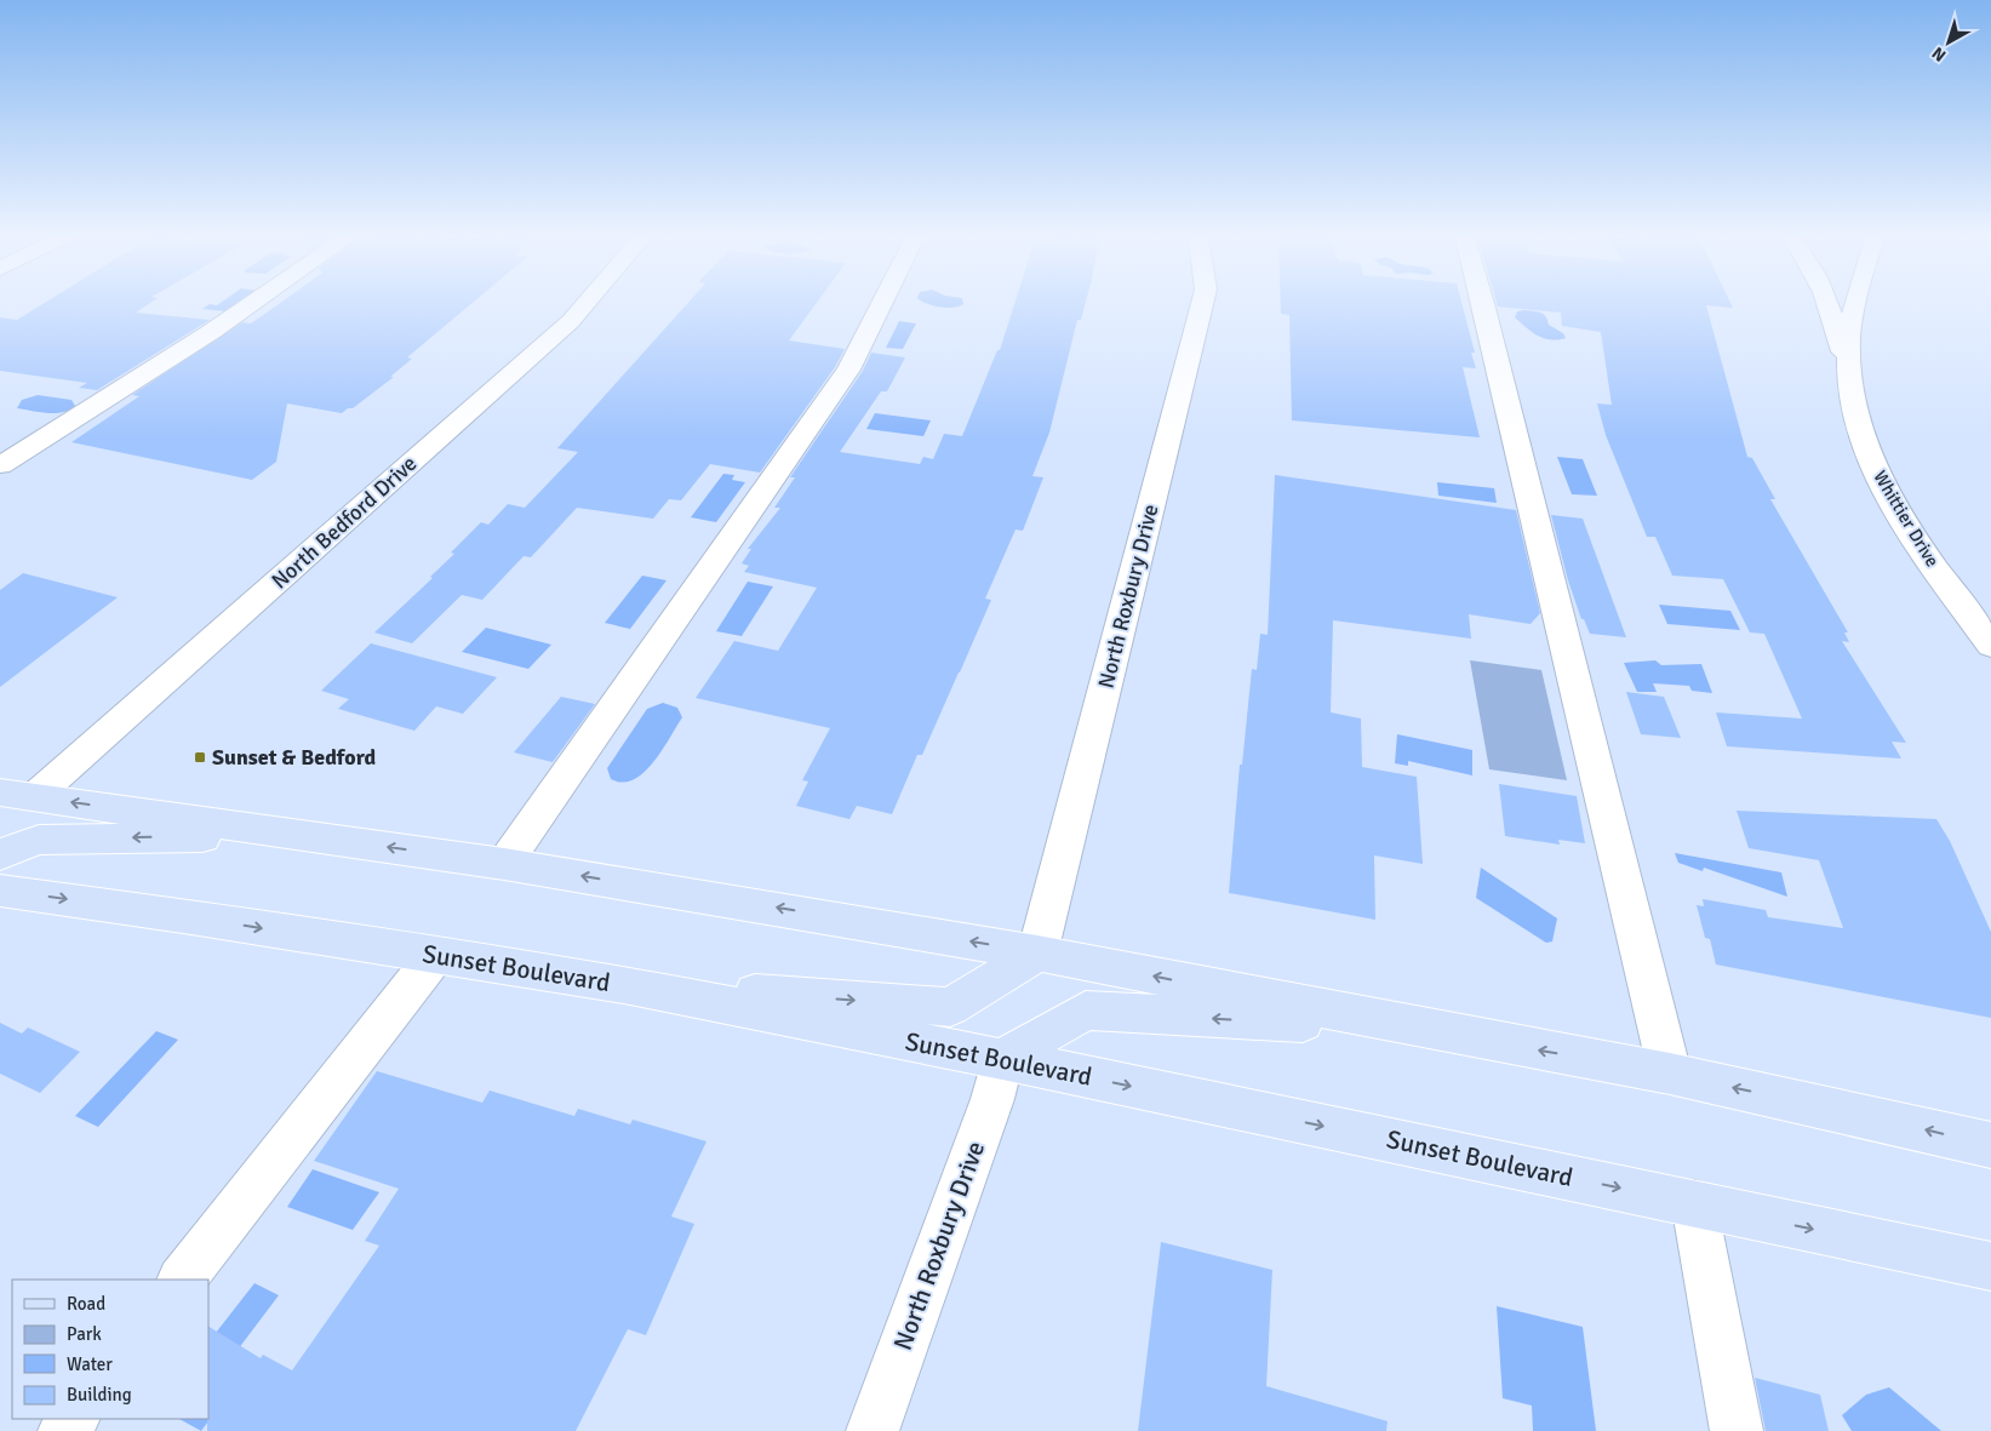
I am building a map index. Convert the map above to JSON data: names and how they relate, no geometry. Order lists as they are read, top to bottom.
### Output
{
  "streets": {
    "main road": ["Sunset Boulevard"],
    "street": ["Whittier Drive", "North Bedford Drive", "North Roxbury Drive"]
  },
  "crossings": [
    ["North Roxbury Drive", "Sunset Boulevard"]
  ],
  "places": {
    "transit": ["Sunset & Bedford"]
  },
  "legend": [
    "Road",
    "Park",
    "Water",
    "Building"
  ],
  "north": "bottom left"
}
